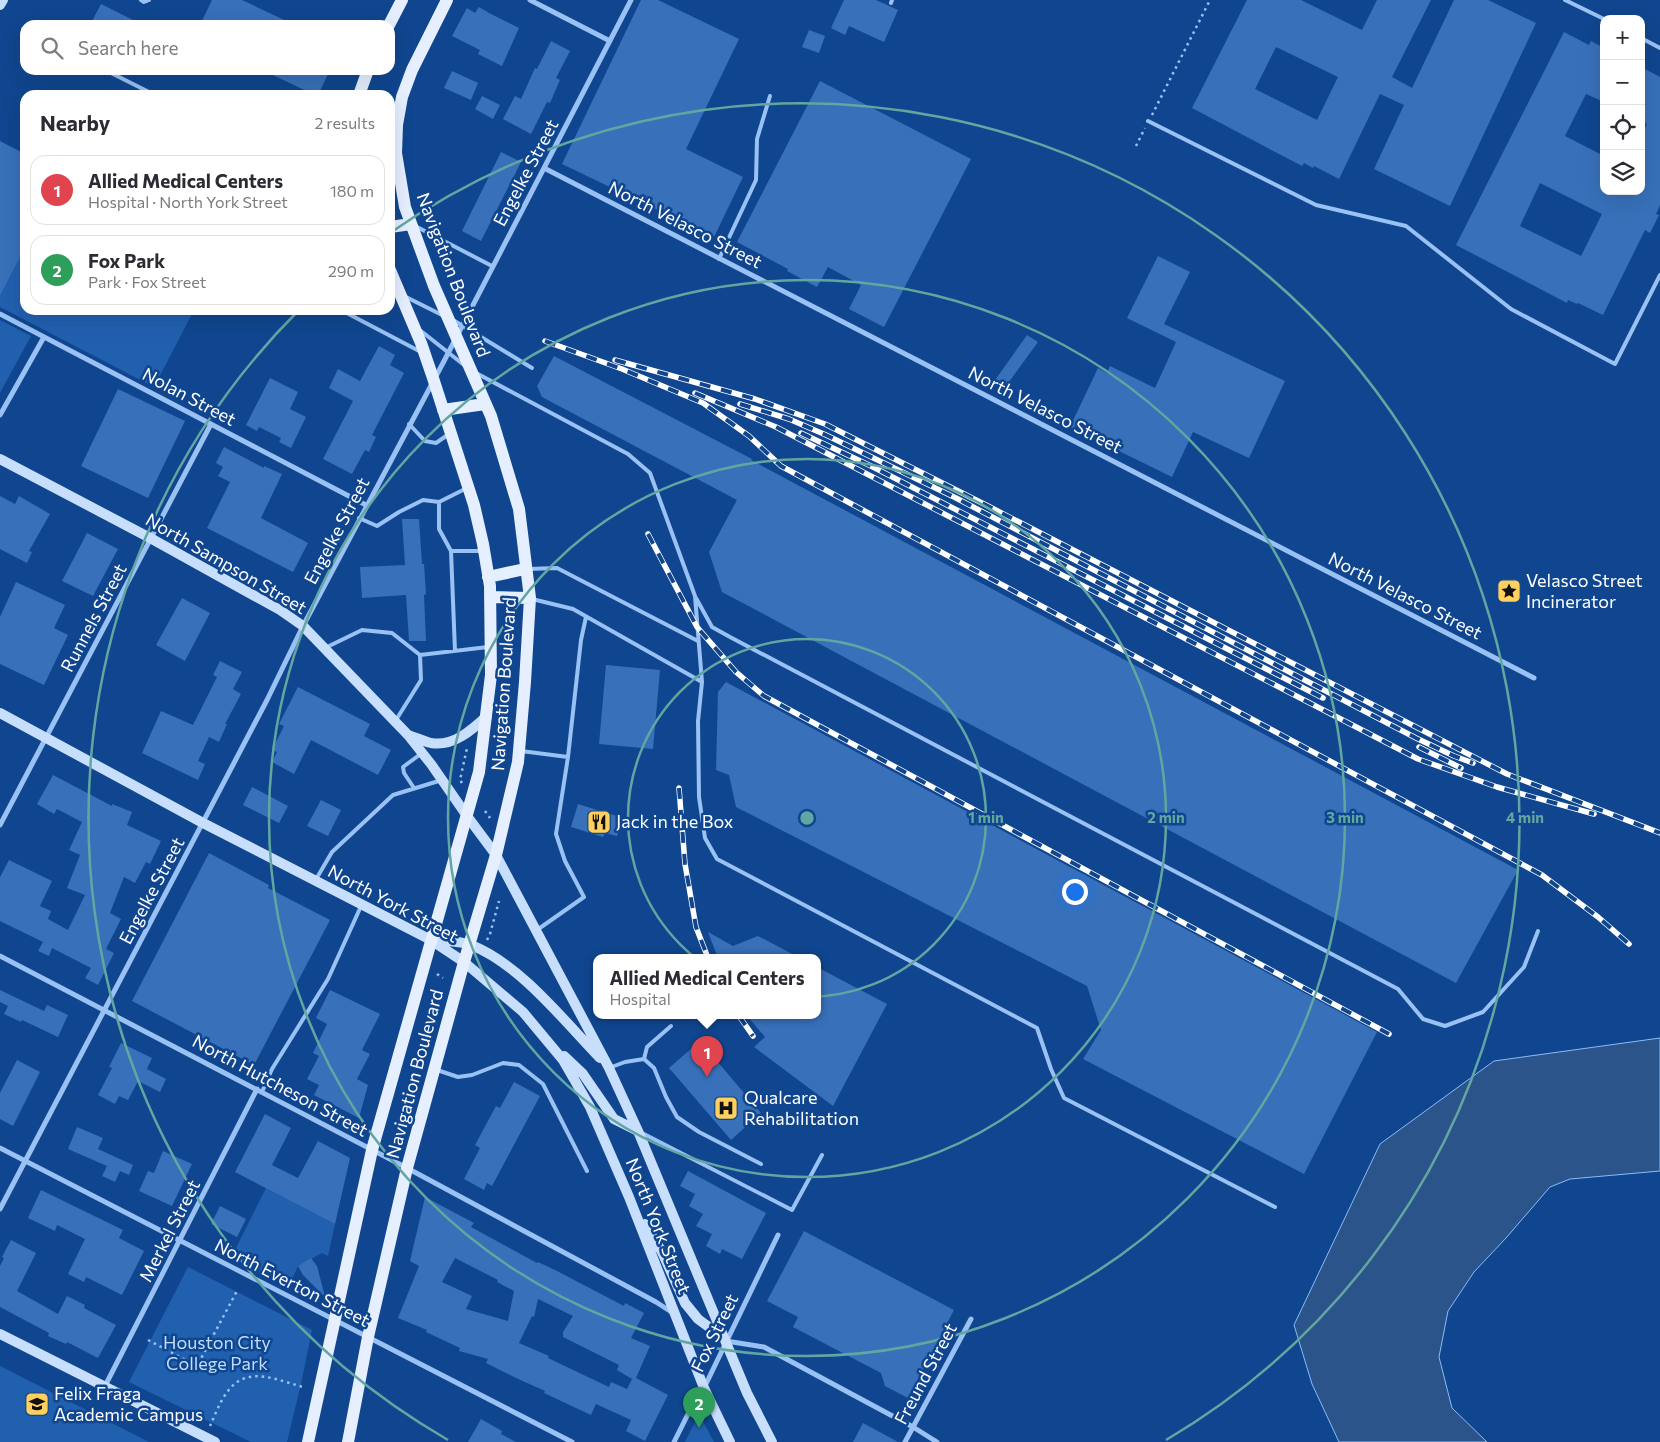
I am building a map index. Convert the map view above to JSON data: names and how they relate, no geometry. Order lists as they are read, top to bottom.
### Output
{
  "streets": {
    "main road": ["Navigation Boulevard", "North Sampson Street", "North York Street"],
    "street": [
      "Engelke Street",
      "North Velasco Street",
      "Nolan Street",
      "Runnels Street",
      "North Hutcheson Street",
      "Merkel Street",
      "North Everton Street",
      "Fox Street",
      "Freund Street"
    ]
  },
  "crossings": [
    ["Engelke Street", "North Velasco Street"],
    ["Engelke Street", "Navigation Boulevard"],
    ["Engelke Street", "Nolan Street"],
    ["Engelke Street", "North Sampson Street"],
    ["Engelke Street", "North York Street"],
    ["Engelke Street", "North Hutcheson Street"],
    ["Engelke Street", "North Everton Street"],
    ["Navigation Boulevard", "North Sampson Street"],
    ["Navigation Boulevard", "North York Street"],
    ["Navigation Boulevard", "North Hutcheson Street"],
    ["Navigation Boulevard", "North Everton Street"],
    ["Nolan Street", "Runnels Street"],
    ["North Sampson Street", "Runnels Street"],
    ["North Sampson Street", "North York Street"],
    ["Runnels Street", "North York Street"],
    ["North York Street", "North Hutcheson Street"],
    ["North York Street", "Fox Street"],
    ["North Hutcheson Street", "Merkel Street"],
    ["Merkel Street", "North Everton Street"]
  ],
  "parks": ["Houston City College Park"],
  "places": {
    "place": ["Velasco Street Incinerator"],
    "restaurant": ["Jack in the Box"],
    "hospital": ["Qualcare Rehabilitation"],
    "school or university": ["Felix Fraga Academic Campus"]
  },
  "page": {
    "map_buttons": ["+", "−"],
    "search": "Search here",
    "heading": ["Nearby", "2 results"],
    "list": [
      {
        "mark": "1",
        "name": "Allied Medical Centers",
        "note": "Hospital · North York Street",
        "value": "180 m"
      },
      {
        "mark": "2",
        "name": "Fox Park",
        "note": "Park · Fox Street",
        "value": "290 m"
      }
    ],
    "popup": ["Allied Medical Centers", "Hospital"],
    "pins": ["1", "2"]
  },
  "rings": [
    "1 min",
    "2 min",
    "3 min",
    "4 min"
  ]
}
